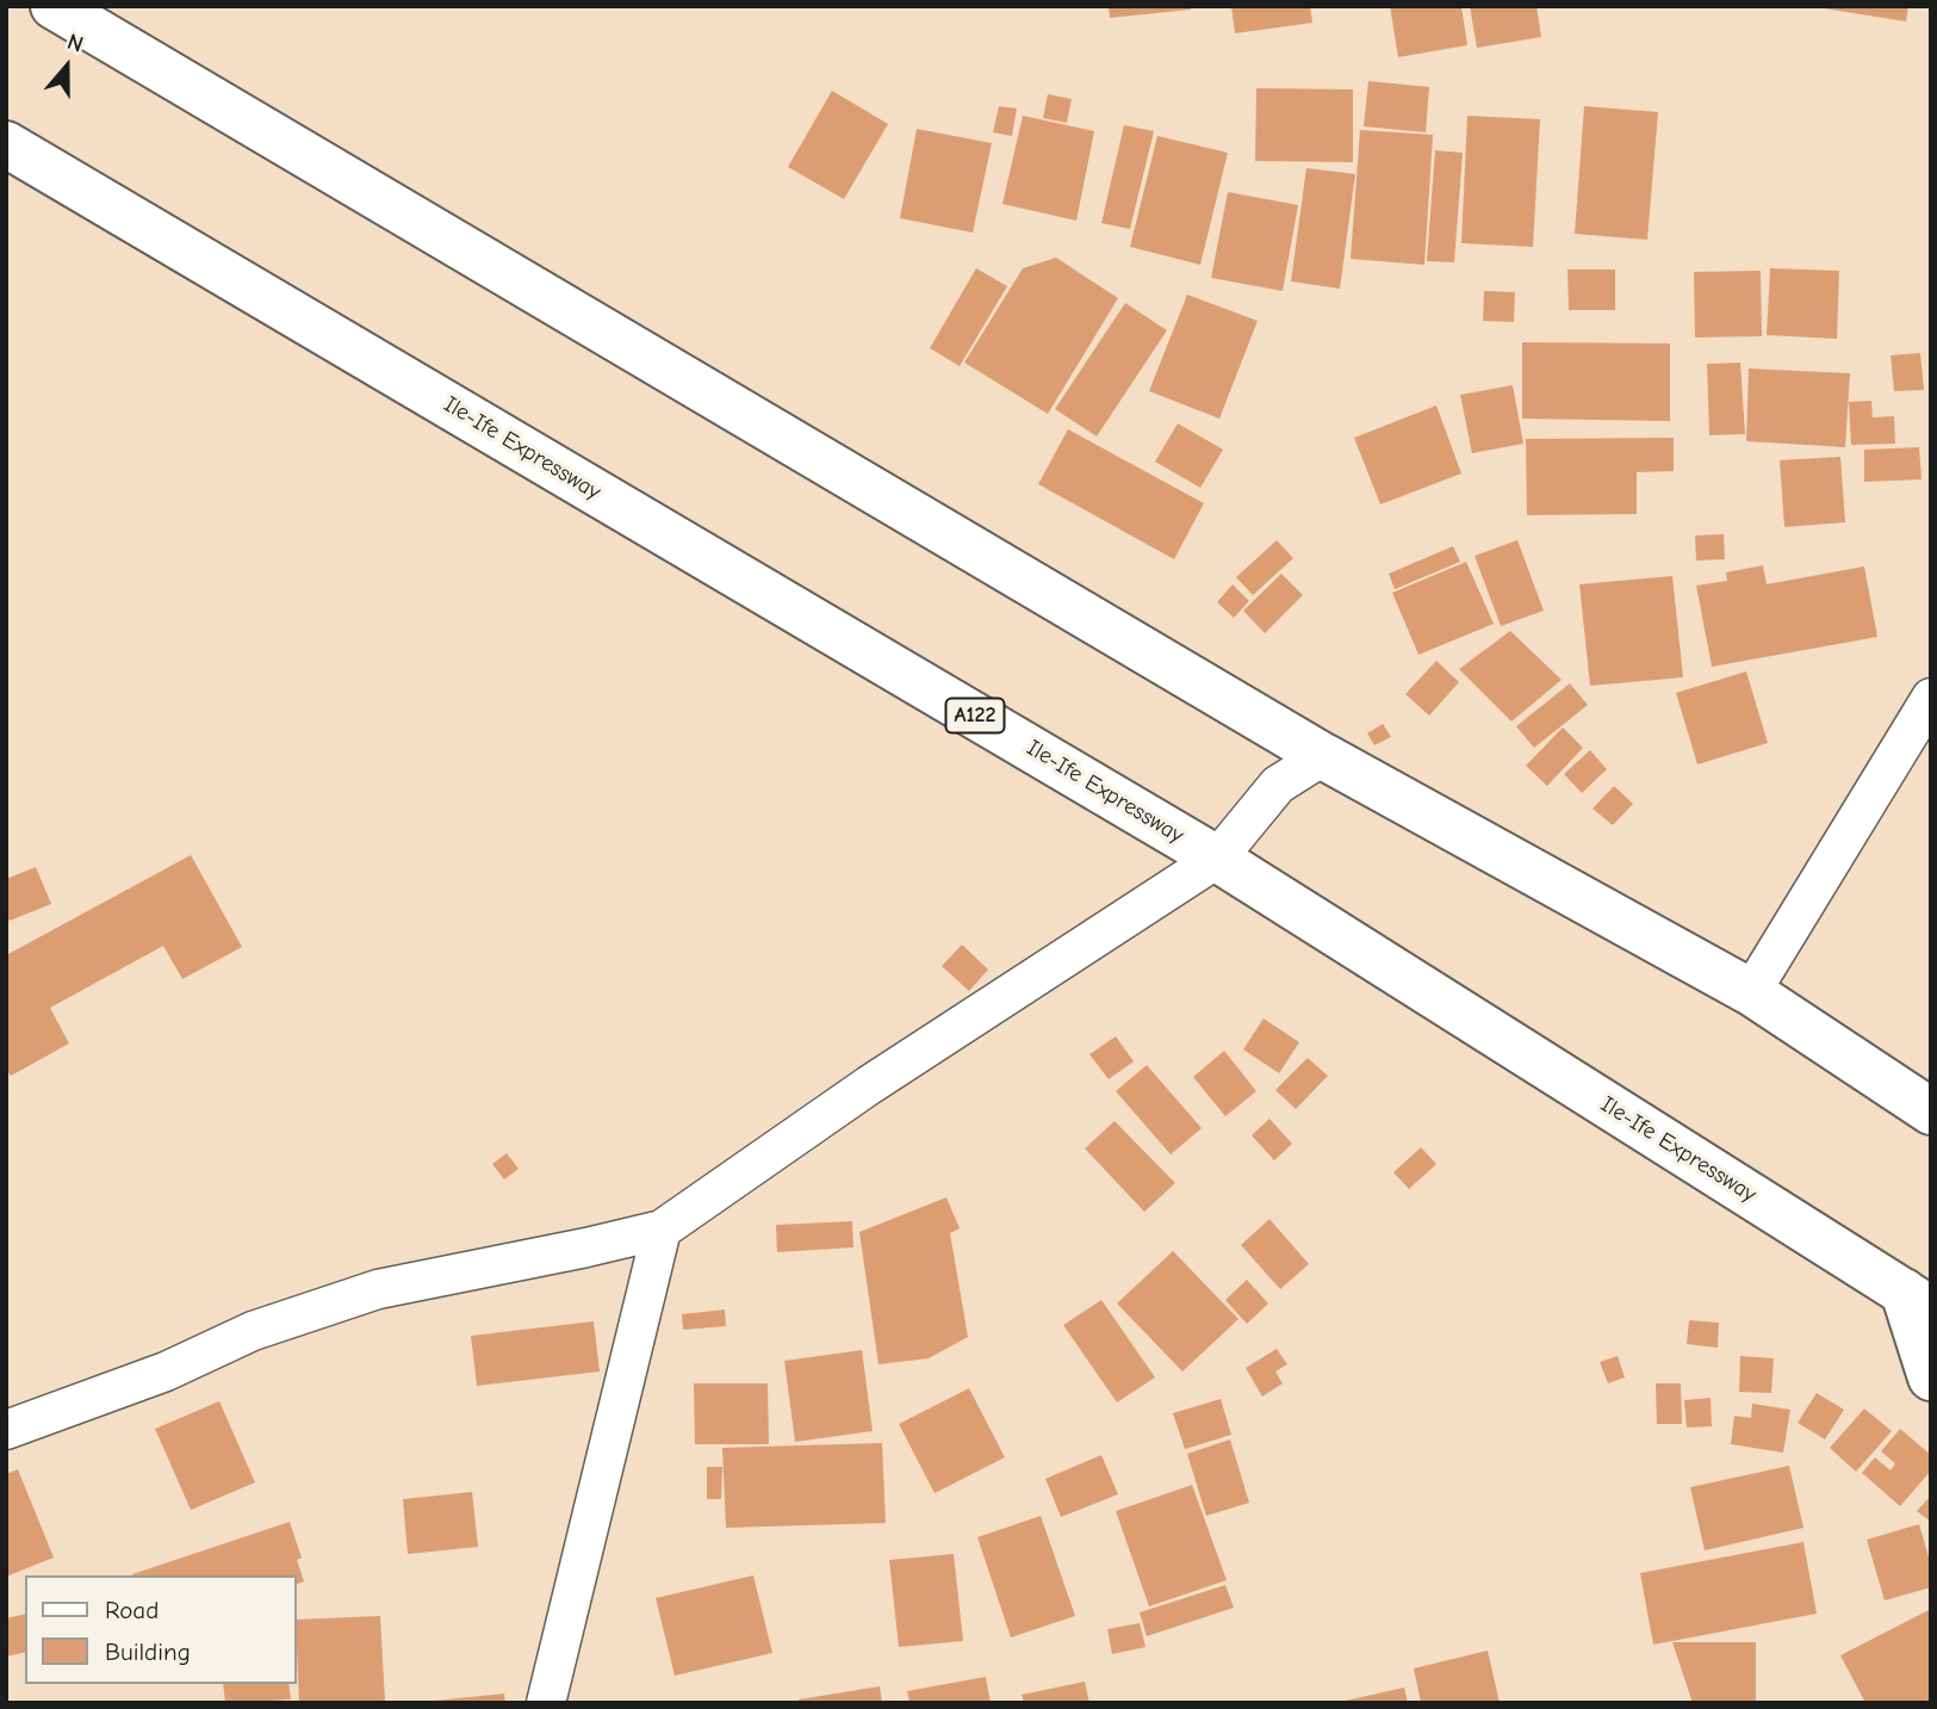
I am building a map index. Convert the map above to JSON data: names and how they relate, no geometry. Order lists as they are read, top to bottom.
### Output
{
  "streets": {
    "main road": ["Ile-Ife Expressway", "A122"]
  },
  "legend": ["Road", "Building"],
  "north": "top"
}
